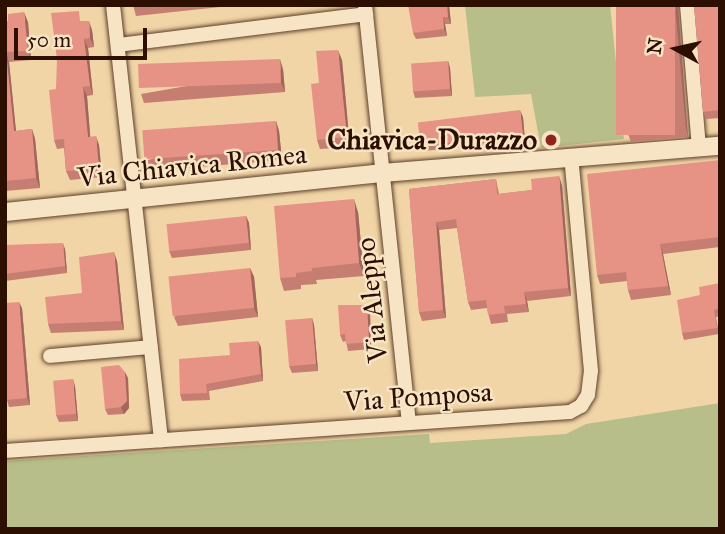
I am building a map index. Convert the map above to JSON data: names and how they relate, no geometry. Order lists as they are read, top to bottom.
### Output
{
  "streets": {
    "street": ["Via Chiavica Romea", "Via Aleppo", "Via Pomposa"]
  },
  "crossings": [
    ["Via Chiavica Romea", "Via Aleppo"],
    ["Via Chiavica Romea", "Via Pomposa"],
    ["Via Aleppo", "Via Pomposa"]
  ],
  "places": ["Chiavica-Durazzo"],
  "scale_bar": "50 m",
  "north": "left"
}
